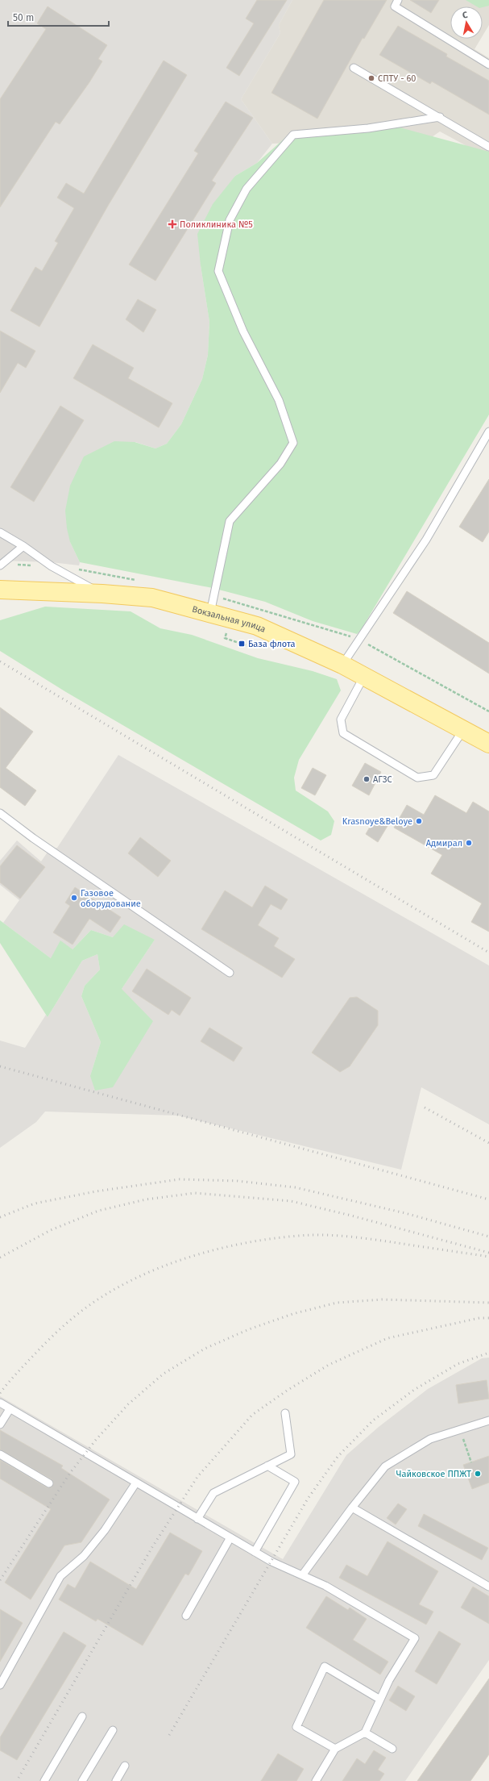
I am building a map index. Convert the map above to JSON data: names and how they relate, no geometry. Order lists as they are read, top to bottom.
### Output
{
  "streets": {
    "main road": ["Вокзальная улица"]
  },
  "places": {
    "other": [
      "СПТУ - 60",
      "АГЗС",
      "Krasnoye&Beloye",
      "Адмирал",
      "Газовое оборудование",
      "Чайковское ППЖТ"
    ],
    "health": ["Поликлиника №5"],
    "transit": ["База флота"]
  },
  "scale_bar": "50 m",
  "north": "top"
}
